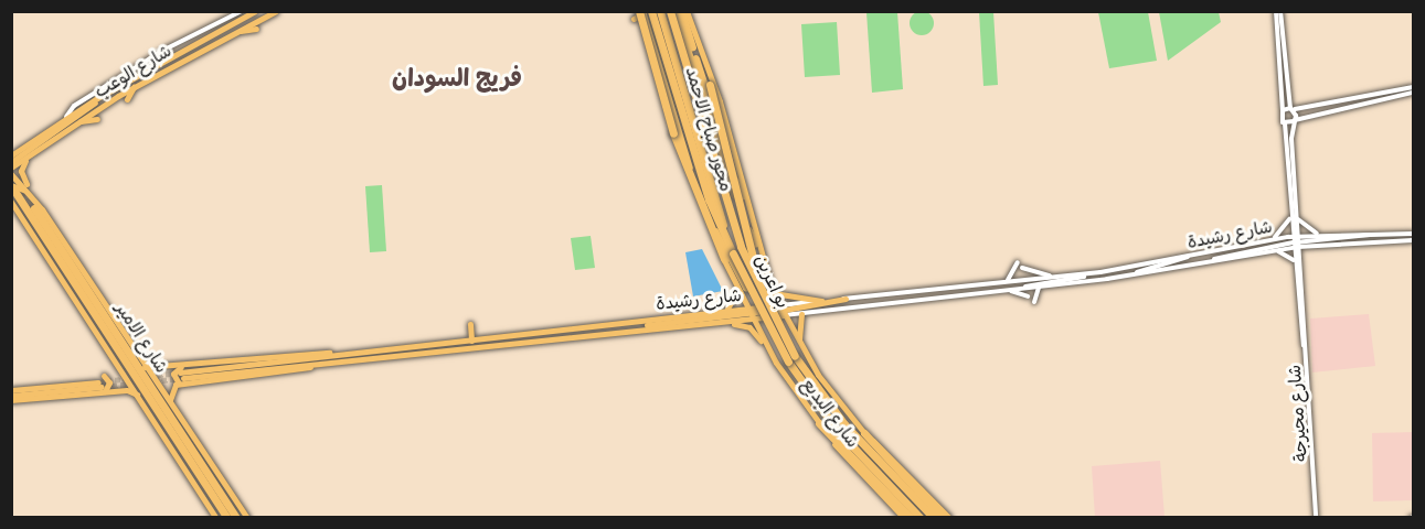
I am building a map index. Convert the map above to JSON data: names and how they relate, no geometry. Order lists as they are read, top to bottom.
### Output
{
  "streets": {
    "highway": ["محور صباح الاحمد", "بو اعرين", "شارع الامير"],
    "main road": ["شارع الوعب", "شارع رشيدة", "شارع البديع"],
    "street": ["شارع محيرجة"]
  },
  "crossings": [
    ["محور صباح الاحمد", "بو اعرين"],
    ["شارع رشيدة", "بو اعرين"],
    ["شارع رشيدة", "شارع البديع"],
    ["شارع رشيدة", "شارع محيرجة"],
    ["بو اعرين", "شارع البديع"]
  ],
  "districts": ["فريج السودان"]
}
